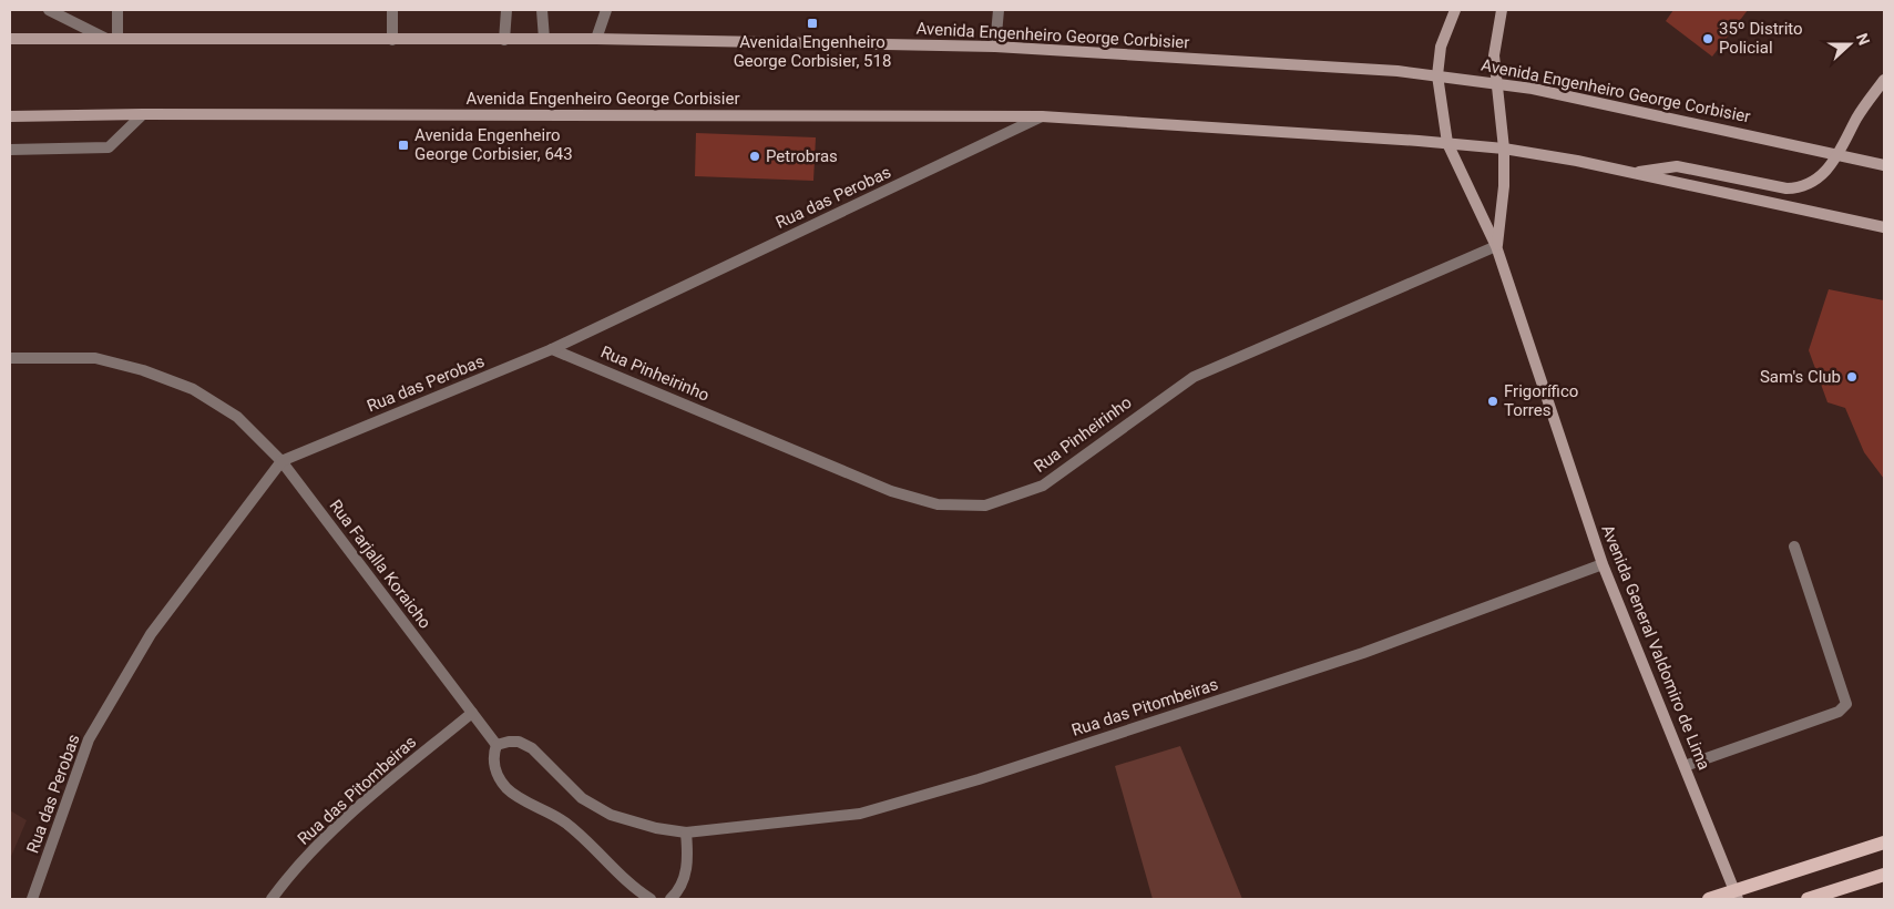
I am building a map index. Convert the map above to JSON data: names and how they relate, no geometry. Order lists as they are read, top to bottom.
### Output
{
  "streets": {
    "main road": ["Avenida Engenheiro George Corbisier", "Avenida General Valdomiro de Lima"],
    "street": [
      "Rua das Perobas",
      "Rua Pinheirinho",
      "Rua Farjalla Koraicho",
      "Rua das Pitombeiras"
    ]
  },
  "crossings": [
    ["Avenida Engenheiro George Corbisier", "Rua das Perobas"],
    ["Avenida Engenheiro George Corbisier", "Avenida General Valdomiro de Lima"],
    ["Rua das Perobas", "Rua Pinheirinho"],
    ["Rua das Perobas", "Rua Farjalla Koraicho"],
    ["Rua Pinheirinho", "Avenida General Valdomiro de Lima"],
    ["Rua Farjalla Koraicho", "Rua das Pitombeiras"],
    ["Avenida General Valdomiro de Lima", "Rua das Pitombeiras"]
  ],
  "places": {
    "transit": ["Avenida Engenheiro George Corbisier, 518", "Avenida Engenheiro George Corbisier, 643"],
    "other": [
      "35º Distrito Policial",
      "Petrobras",
      "Sam's Club",
      "Frigorífico Torres"
    ]
  },
  "north": "right"
}
